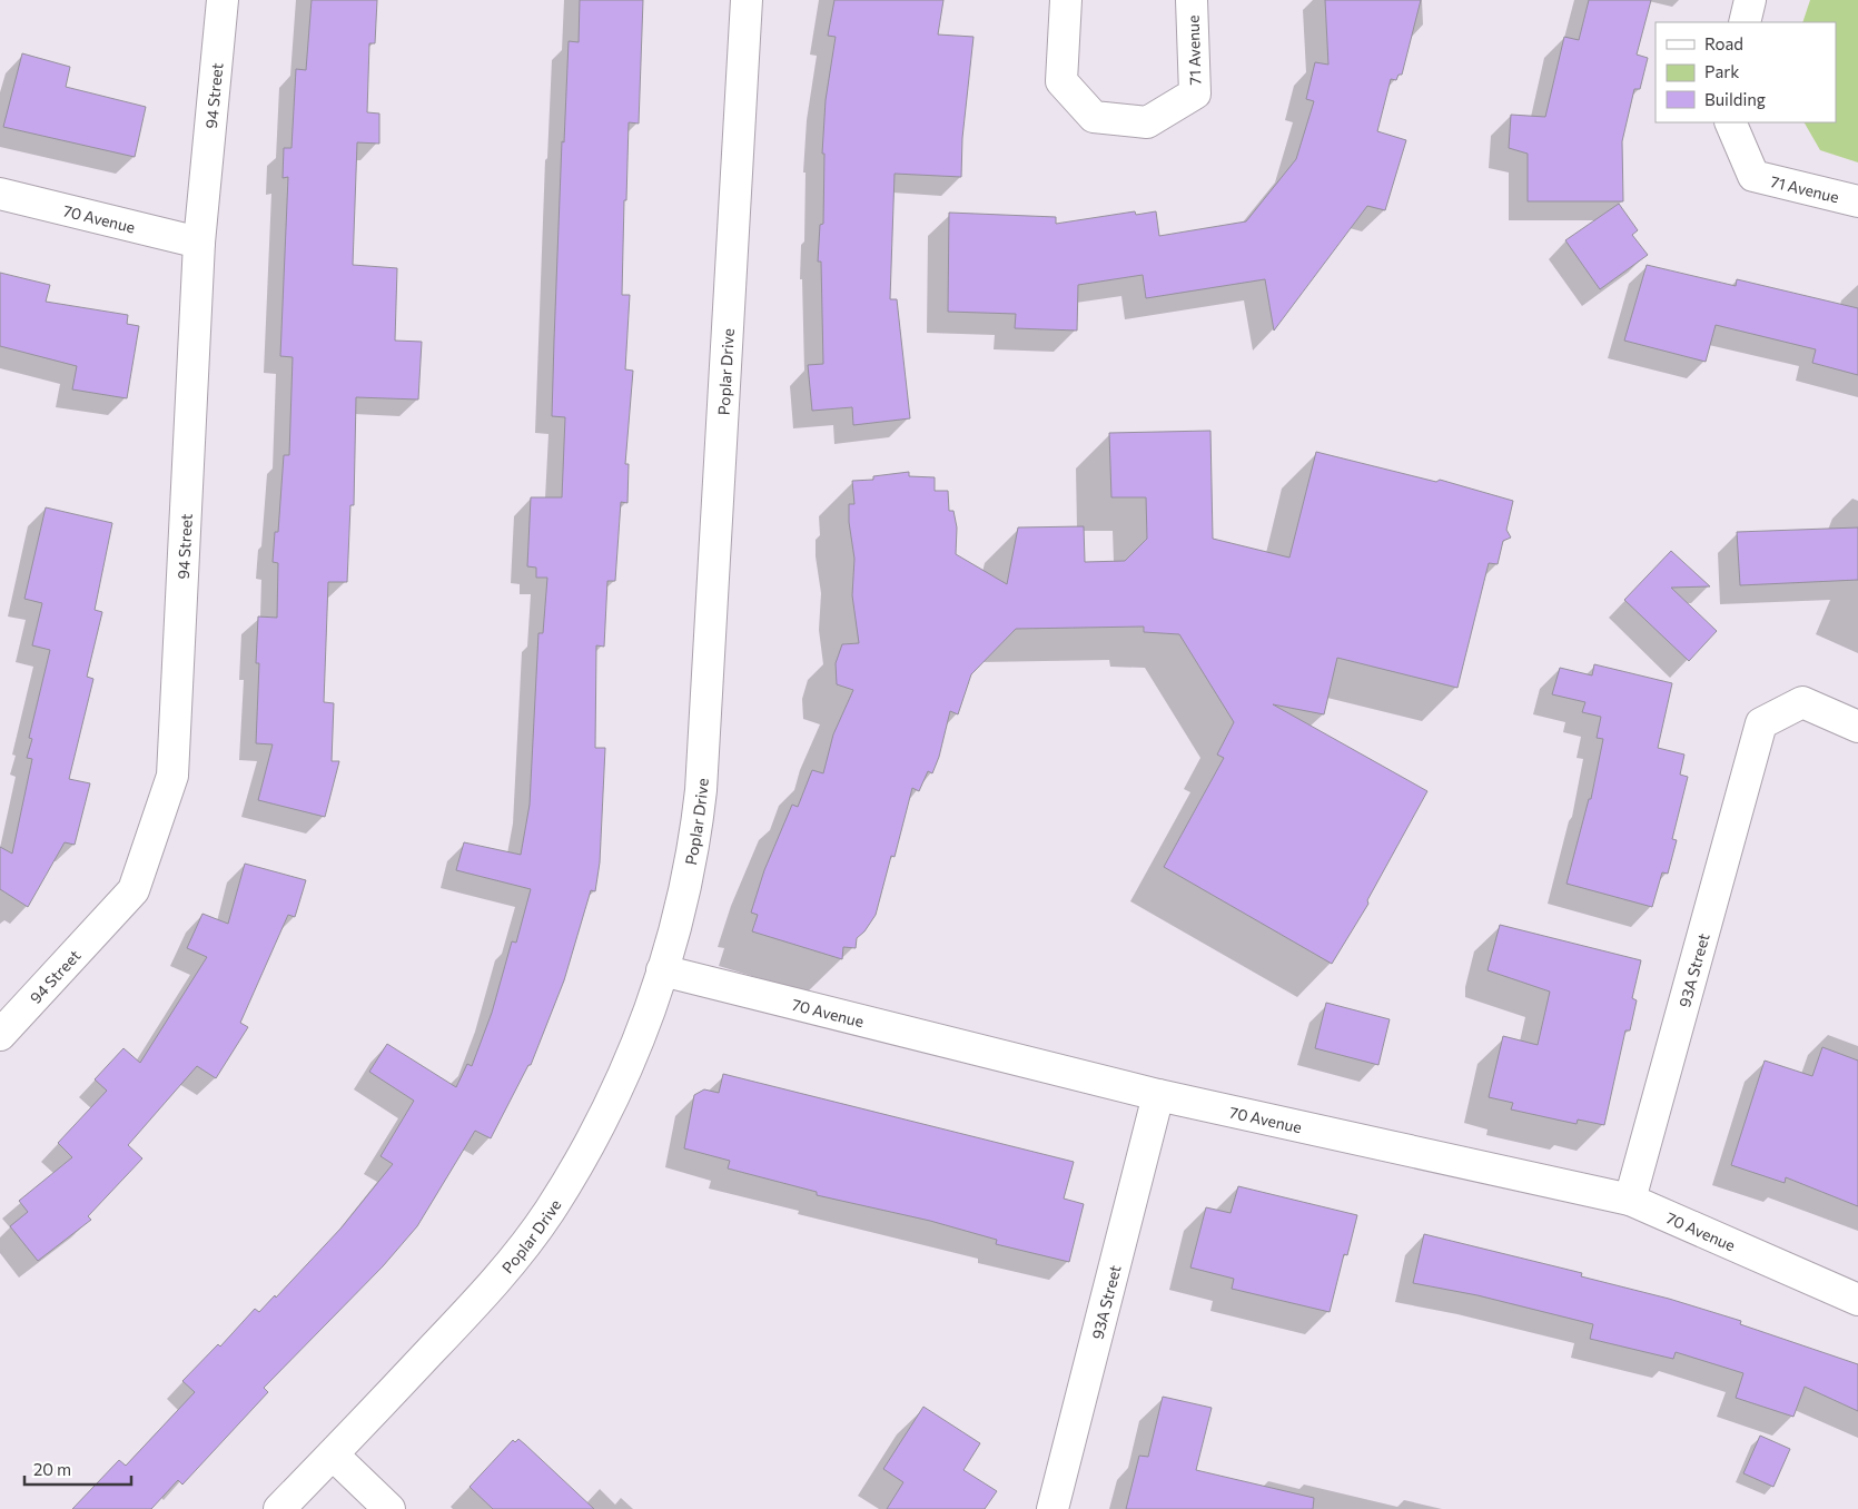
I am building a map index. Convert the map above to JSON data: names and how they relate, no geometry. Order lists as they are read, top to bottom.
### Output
{
  "streets": {
    "street": [
      "71 Avenue",
      "94 Street",
      "70 Avenue",
      "Poplar Drive",
      "93A Street"
    ]
  },
  "crossings": [
    ["94 Street", "70 Avenue"],
    ["70 Avenue", "Poplar Drive"],
    ["70 Avenue", "93A Street"]
  ],
  "legend": ["Road", "Park", "Building"],
  "scale_bar": "20 m"
}
